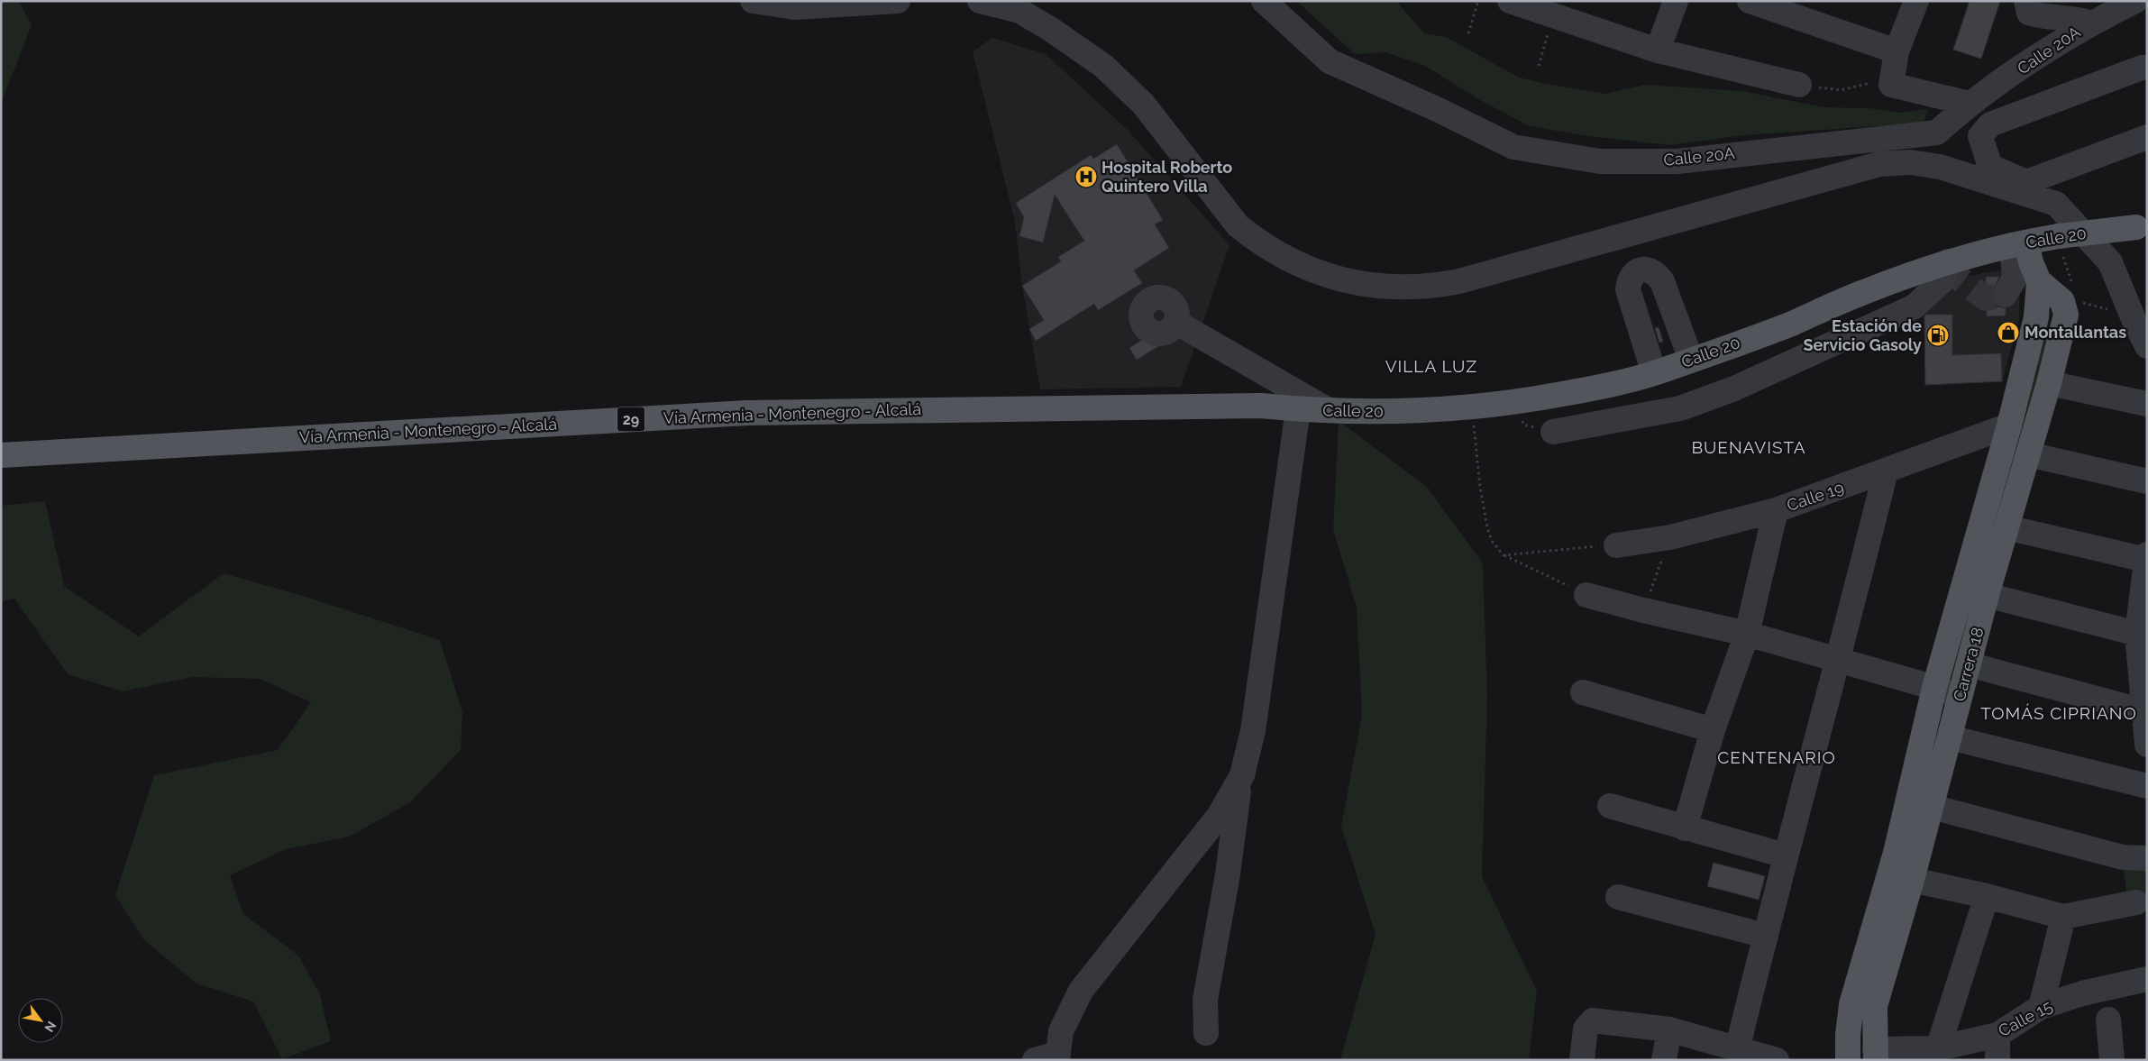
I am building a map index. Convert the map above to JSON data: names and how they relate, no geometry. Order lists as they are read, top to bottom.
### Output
{
  "streets": {
    "main road": [
      "Calle 20",
      "Vía Armenia - Montenegro - Alcalá",
      "29",
      "Carrera 18"
    ],
    "street": ["Calle 20A", "Calle 19", "Calle 15"]
  },
  "crossings": [
    ["Calle 20", "Vía Armenia - Montenegro - Alcalá"],
    ["Calle 20", "Carrera 18"],
    ["Calle 19", "Carrera 18"],
    ["Carrera 18", "Calle 15"]
  ],
  "districts": [
    "VILLA LUZ",
    "BUENAVISTA",
    "TOMÁS CIPRIANO",
    "CENTENARIO"
  ],
  "places": {
    "hospital": ["Hospital Roberto Quintero Villa"],
    "shop": ["Montallantas"],
    "fuel station": ["Estación de Servicio Gasoly"]
  },
  "north": "bottom right"
}
